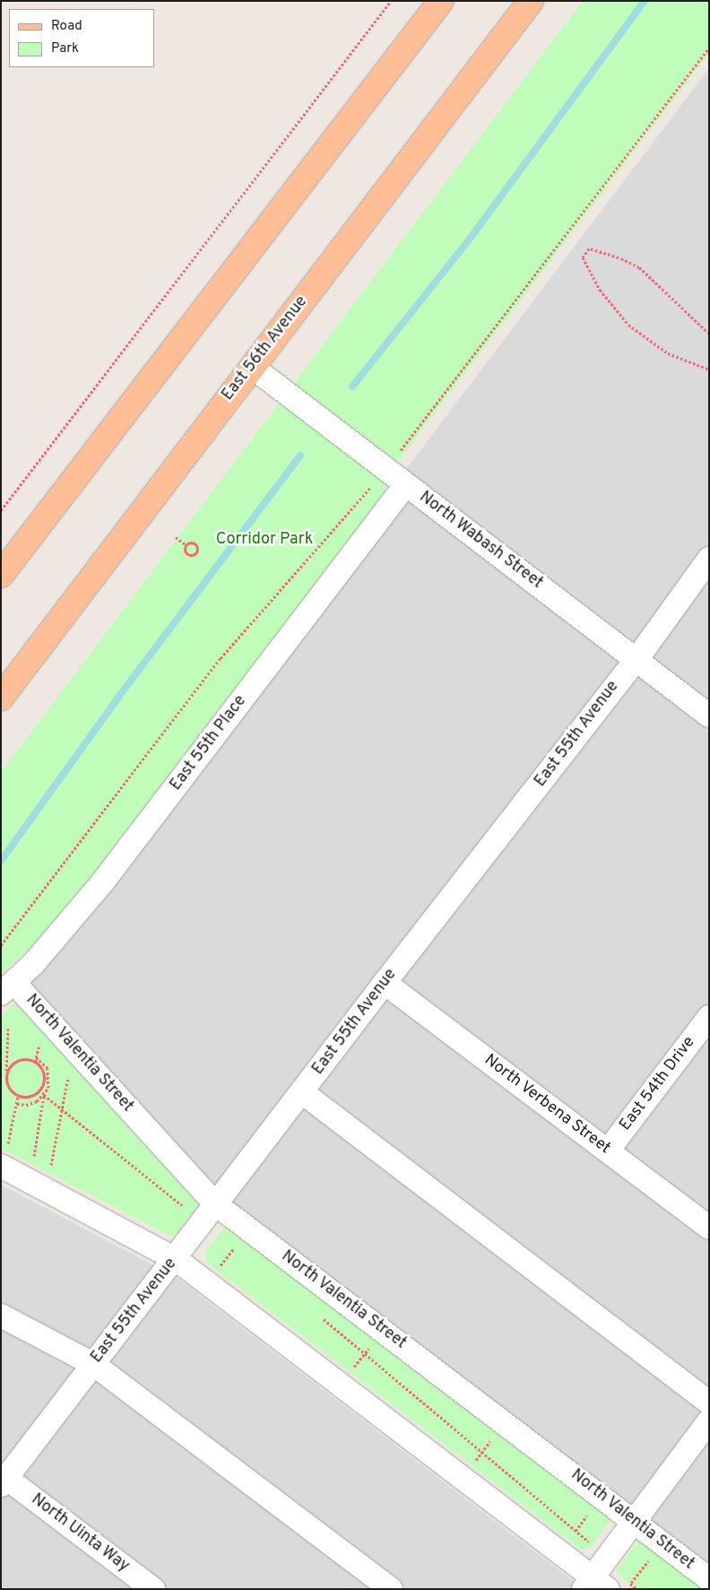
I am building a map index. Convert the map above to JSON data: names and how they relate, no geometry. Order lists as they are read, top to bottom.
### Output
{
  "streets": {
    "main road": ["East 56th Avenue"],
    "street": [
      "North Wabash Street",
      "East 55th Avenue",
      "East 55th Place",
      "North Valentia Street",
      "East 54th Drive",
      "North Verbena Street",
      "North Uinta Way"
    ]
  },
  "crossings": [
    ["East 56th Avenue", "North Wabash Street"],
    ["North Wabash Street", "East 55th Avenue"],
    ["North Wabash Street", "East 55th Place"],
    ["East 55th Avenue", "North Valentia Street"],
    ["East 55th Avenue", "North Verbena Street"],
    ["East 55th Avenue", "North Uinta Way"],
    ["East 55th Place", "North Valentia Street"],
    ["East 54th Drive", "North Verbena Street"]
  ],
  "parks": ["Corridor Park"],
  "legend": ["Road", "Park"]
}
